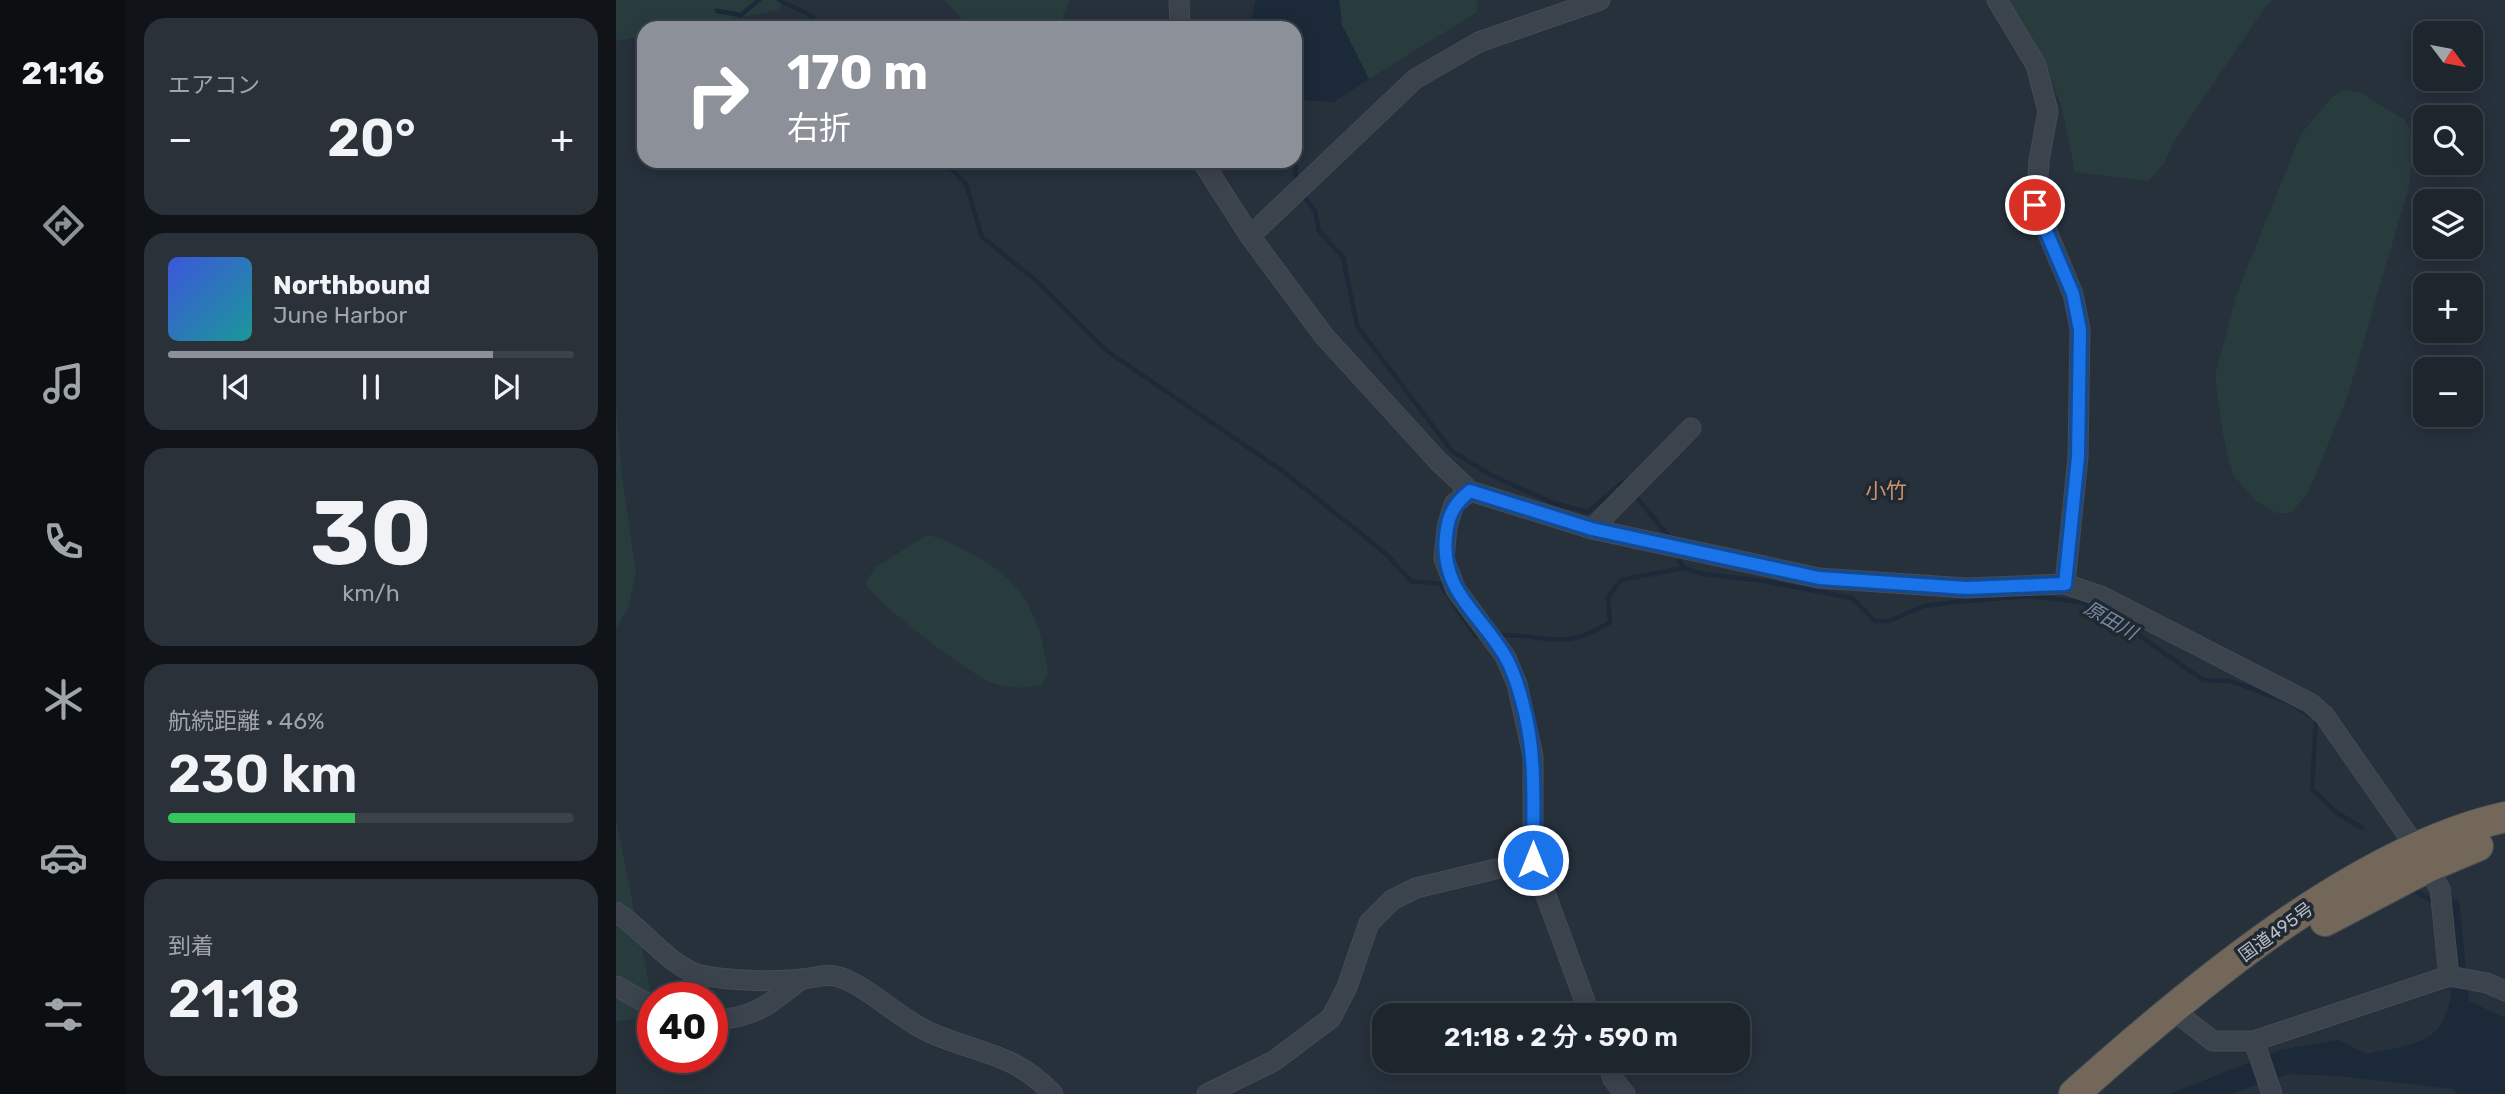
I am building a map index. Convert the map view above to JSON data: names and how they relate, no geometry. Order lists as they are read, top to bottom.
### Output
{
  "streets": {
    "highway": ["国道495号"]
  },
  "districts": ["小竹"],
  "water": ["原田川"],
  "north": "bottom right",
  "page": {
    "tabs": "21:16",
    "tile": [
      "エアコン",
      ["30", "km/h"],
      ["航続距離 · 46%", "230 km"],
      ["到着", "21:18"]
    ],
    "map_buttons": ["+", "−"],
    "turn": ["170 m", "右折"],
    "heat": ["−", "20°", "+"],
    "song": ["Northbound", "June Harbor"],
    "limit": "40",
    "trip": "21:18 · 2 分 · 590 m"
  }
}
